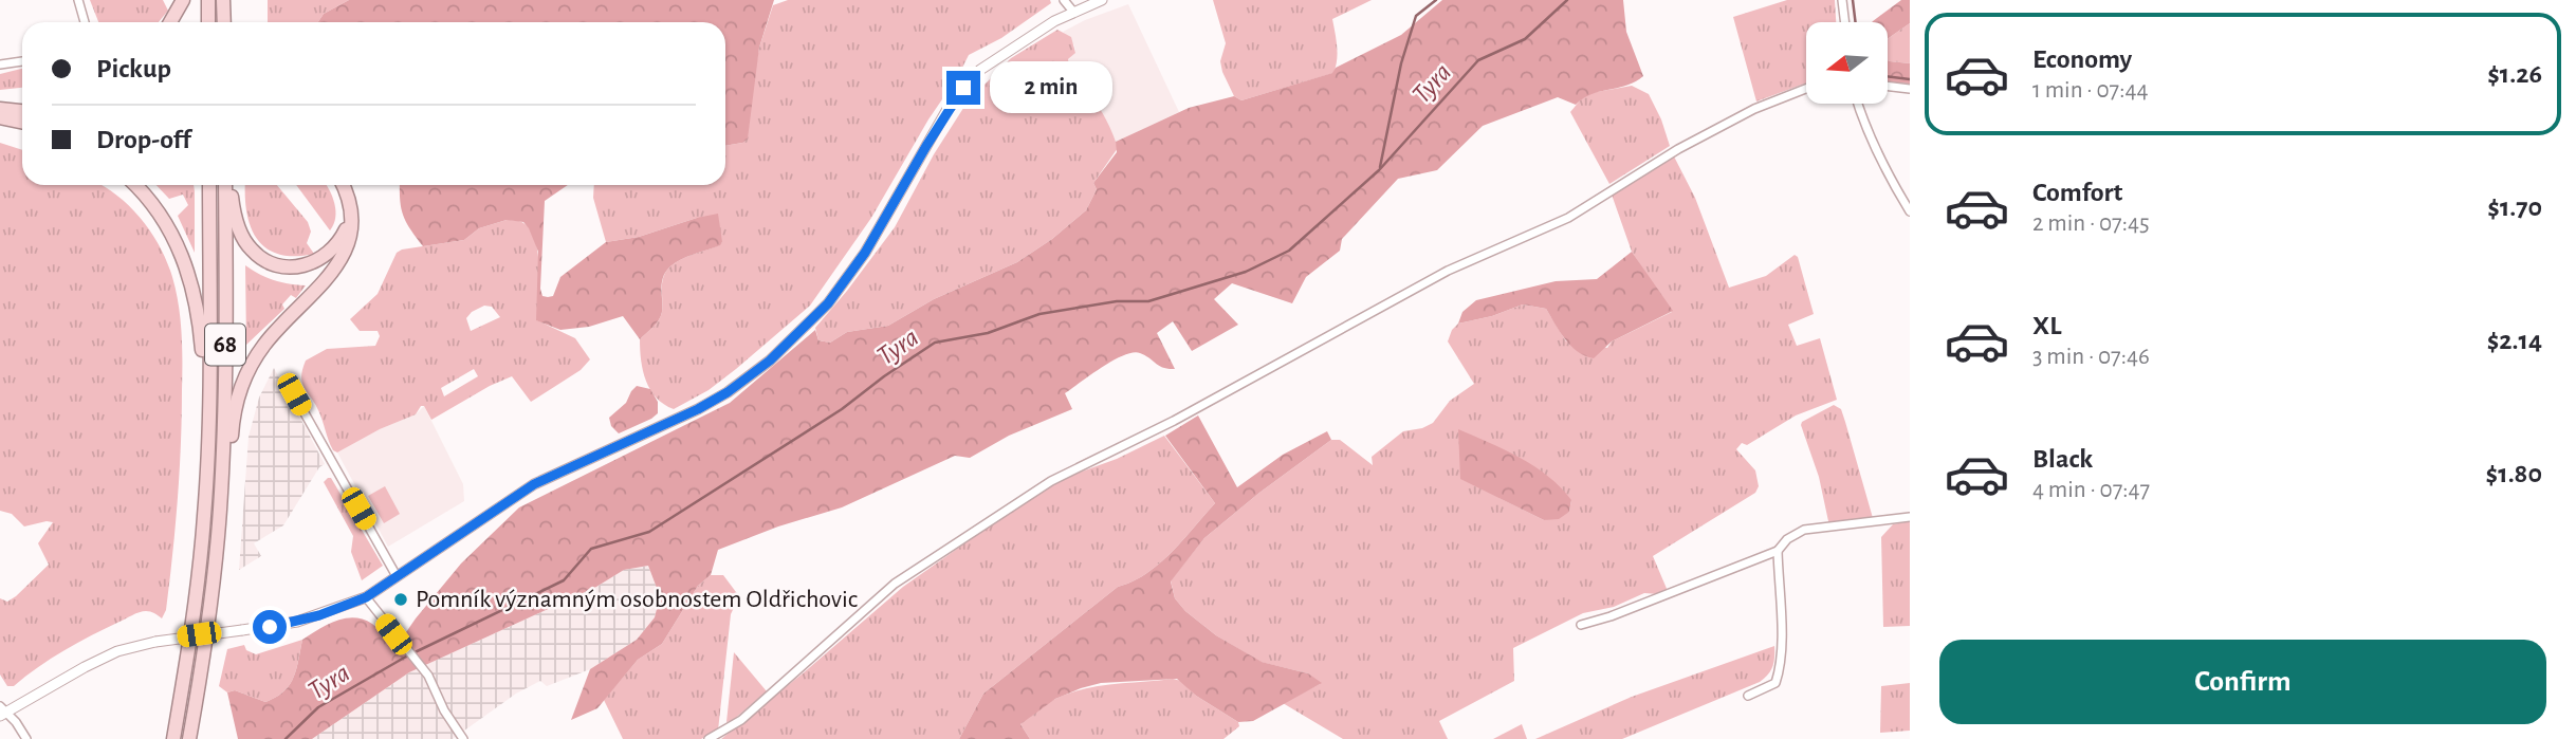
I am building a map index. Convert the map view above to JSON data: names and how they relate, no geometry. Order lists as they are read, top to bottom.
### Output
{
  "streets": {
    "highway": ["68"]
  },
  "water": ["Tyra"],
  "places": ["Pomník významným osobnostem Oldřichovic"],
  "north": "left",
  "page": {
    "list": [
      {
        "name": "Economy",
        "note": "1 min · 07:44",
        "value": "$1.26"
      },
      {
        "name": "Comfort",
        "note": "2 min · 07:45",
        "value": "$1.70"
      },
      {
        "name": "XL",
        "note": "3 min · 07:46",
        "value": "$2.14"
      },
      {
        "name": "Black",
        "note": "4 min · 07:47",
        "value": "$1.80"
      }
    ],
    "banner": ["Pickup", "Drop-off"],
    "bubble": "2 min",
    "buttons": "Confirm"
  }
}
